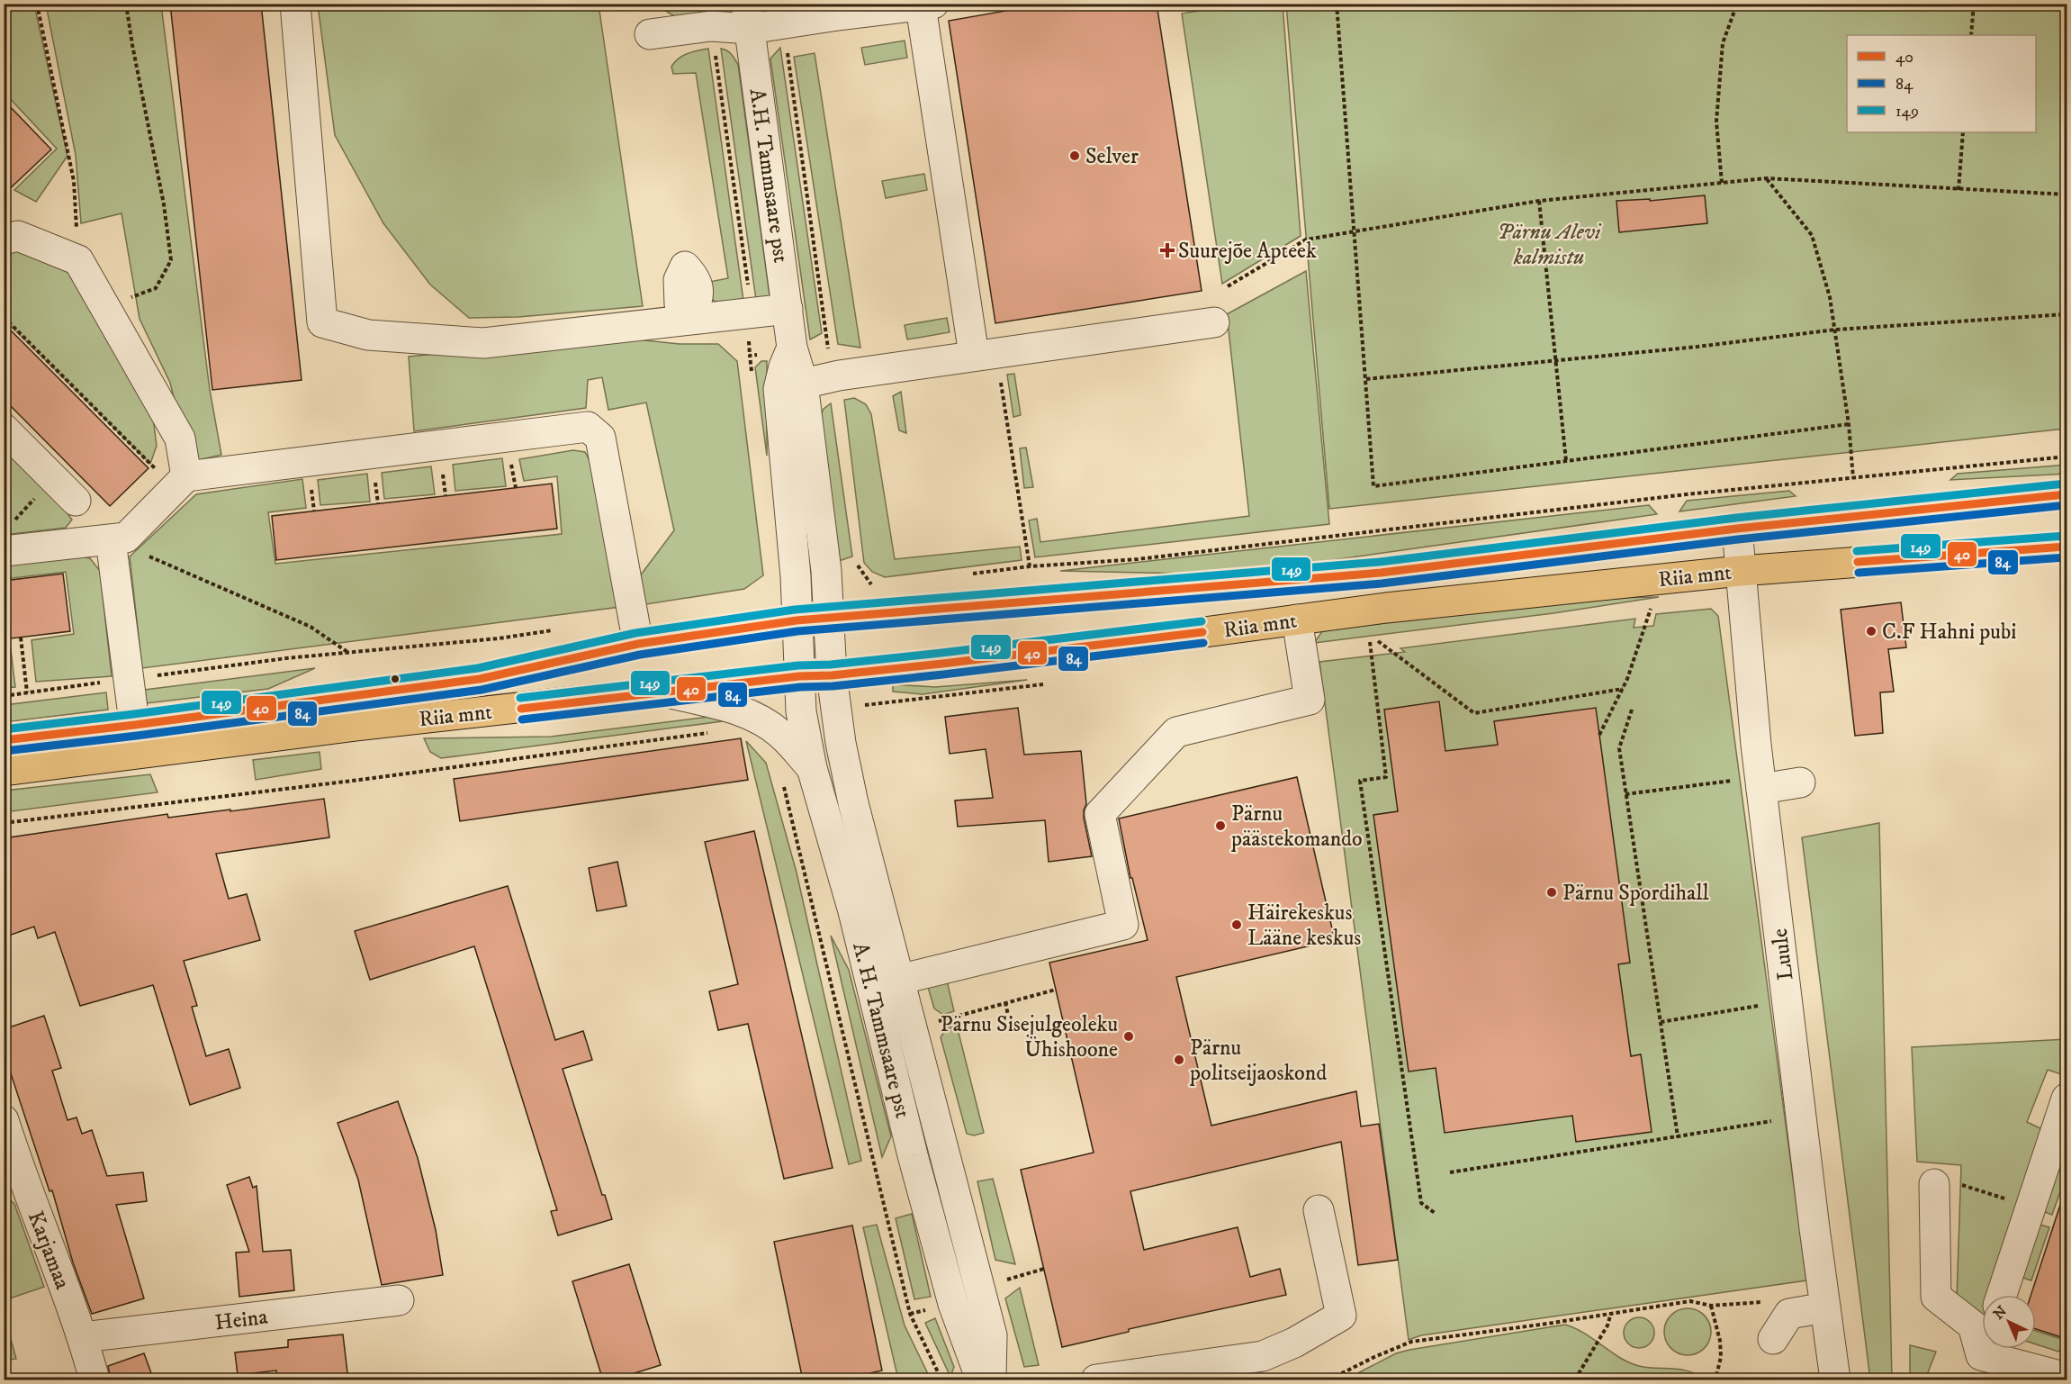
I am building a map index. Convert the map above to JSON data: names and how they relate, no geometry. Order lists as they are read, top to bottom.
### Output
{
  "streets": {
    "main road": ["Riia mnt"],
    "street": [
      "A.H. Tammsaare pst",
      "Luule",
      "A. H. Tammsaare pst",
      "Karjamaa",
      "Heina"
    ]
  },
  "crossings": [
    ["A.H. Tammsaare pst", "Riia mnt"],
    ["A.H. Tammsaare pst", "A. H. Tammsaare pst"],
    ["Riia mnt", "Luule"],
    ["Riia mnt", "A. H. Tammsaare pst"],
    ["Karjamaa", "Heina"]
  ],
  "parks": ["Pärnu Alevi kalmistu"],
  "places": {
    "other": [
      "Selver",
      "C.F Hahni pubi",
      "Pärnu päästekomando",
      "Pärnu Spordihall",
      "Häirekeskus Lääne keskus",
      "Pärnu Sisejulgeoleku Ühishoone",
      "Pärnu politseijaoskond"
    ],
    "health": ["Suurejõe Apteek"]
  },
  "lines": ["transit line 149", "transit line 40", "transit line 84"],
  "legend": ["40", "84", "149"],
  "north": "top left"
}
